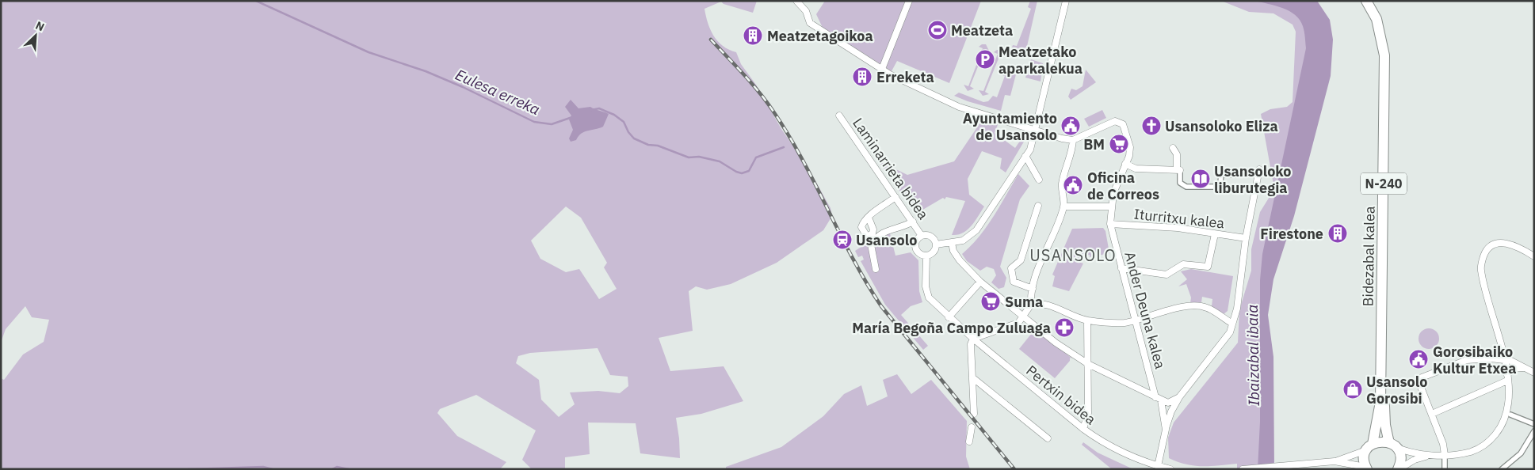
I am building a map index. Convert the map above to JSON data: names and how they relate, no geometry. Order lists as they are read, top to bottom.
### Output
{
  "streets": {
    "highway": ["N-240", "Bidezabal kalea"],
    "street": [
      "Laminarrieta bidea",
      "Iturritxu kalea",
      "Ander Deuna kalea",
      "Pertxin bidea"
    ]
  },
  "crossings": [
    ["Laminarrieta bidea", "Pertxin bidea"],
    ["N-240", "Bidezabal kalea"],
    ["Iturritxu kalea", "Ander Deuna kalea"]
  ],
  "districts": ["USANSOLO"],
  "water": ["Eulesa erreka", "Ibaizabal ibaia"],
  "places": {
    "sports": ["Meatzeta"],
    "building": ["Meatzetagoikoa", "Erreketa", "Firestone"],
    "parking": ["Meatzetako aparkalekua"],
    "public building": ["Ayuntamiento de Usansolo", "Oficina de Correos", "Gorosibaiko Kultur Etxea"],
    "church": ["Usansoloko Eliza"],
    "supermarket": ["BM", "Suma"],
    "library": ["Usansoloko liburutegia"],
    "station": ["Usansolo"],
    "pharmacy": ["María Begoña Campo Zuluaga"],
    "shop": ["Usansolo Gorosibi"]
  },
  "north": "top right"
}
